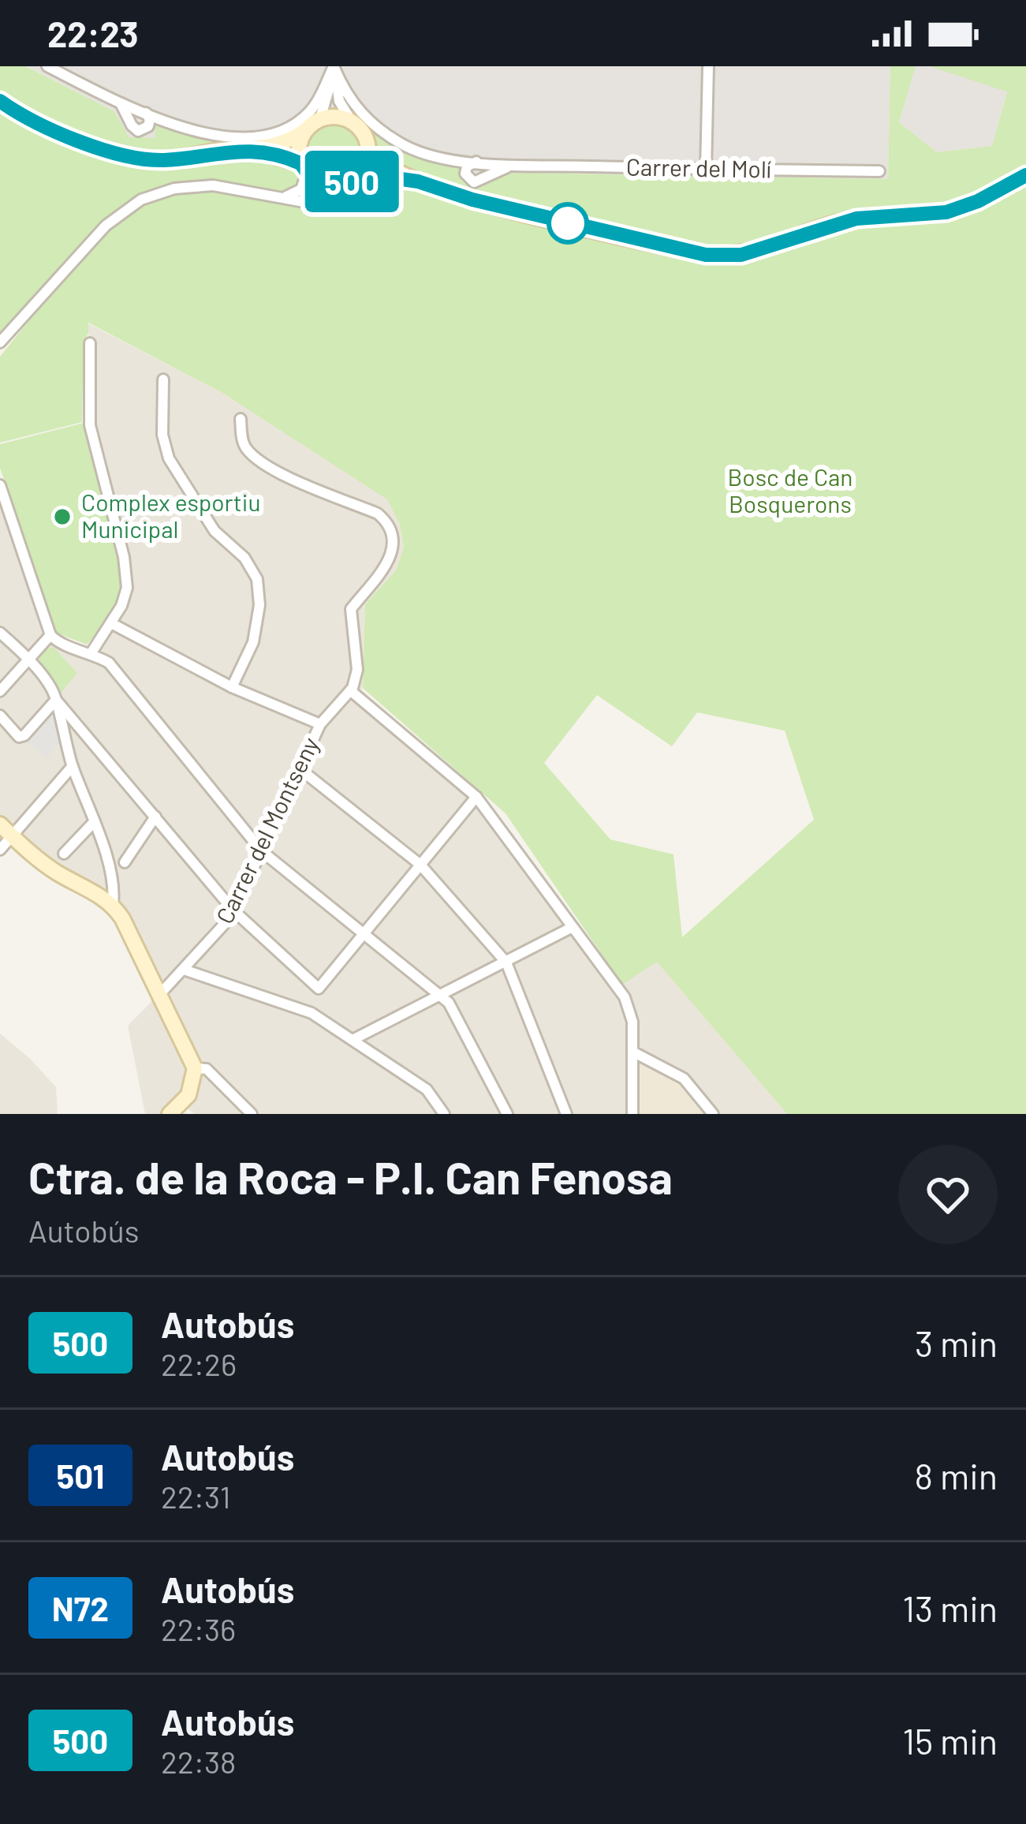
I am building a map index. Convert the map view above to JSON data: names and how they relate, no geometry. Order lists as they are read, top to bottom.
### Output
{
  "streets": {
    "street": ["Carrer del Molí", "Carrer del Montseny"]
  },
  "parks": ["Bosc de Can Bosquerons"],
  "places": ["Complex esportiu Municipal"],
  "lines": ["bus line 500"],
  "page": {
    "status": "22:23",
    "on_map": "500",
    "heading": ["Ctra. de la Roca - P.I. Can Fenosa", "Autobús"],
    "list": [
      {
        "mark": "500",
        "name": "Autobús",
        "note": "22:26",
        "value": "3 min"
      },
      {
        "mark": "501",
        "name": "Autobús",
        "note": "22:31",
        "value": "8 min"
      },
      {
        "mark": "N72",
        "name": "Autobús",
        "note": "22:36",
        "value": "13 min"
      },
      {
        "mark": "500",
        "name": "Autobús",
        "note": "22:38",
        "value": "15 min"
      }
    ]
  }
}
